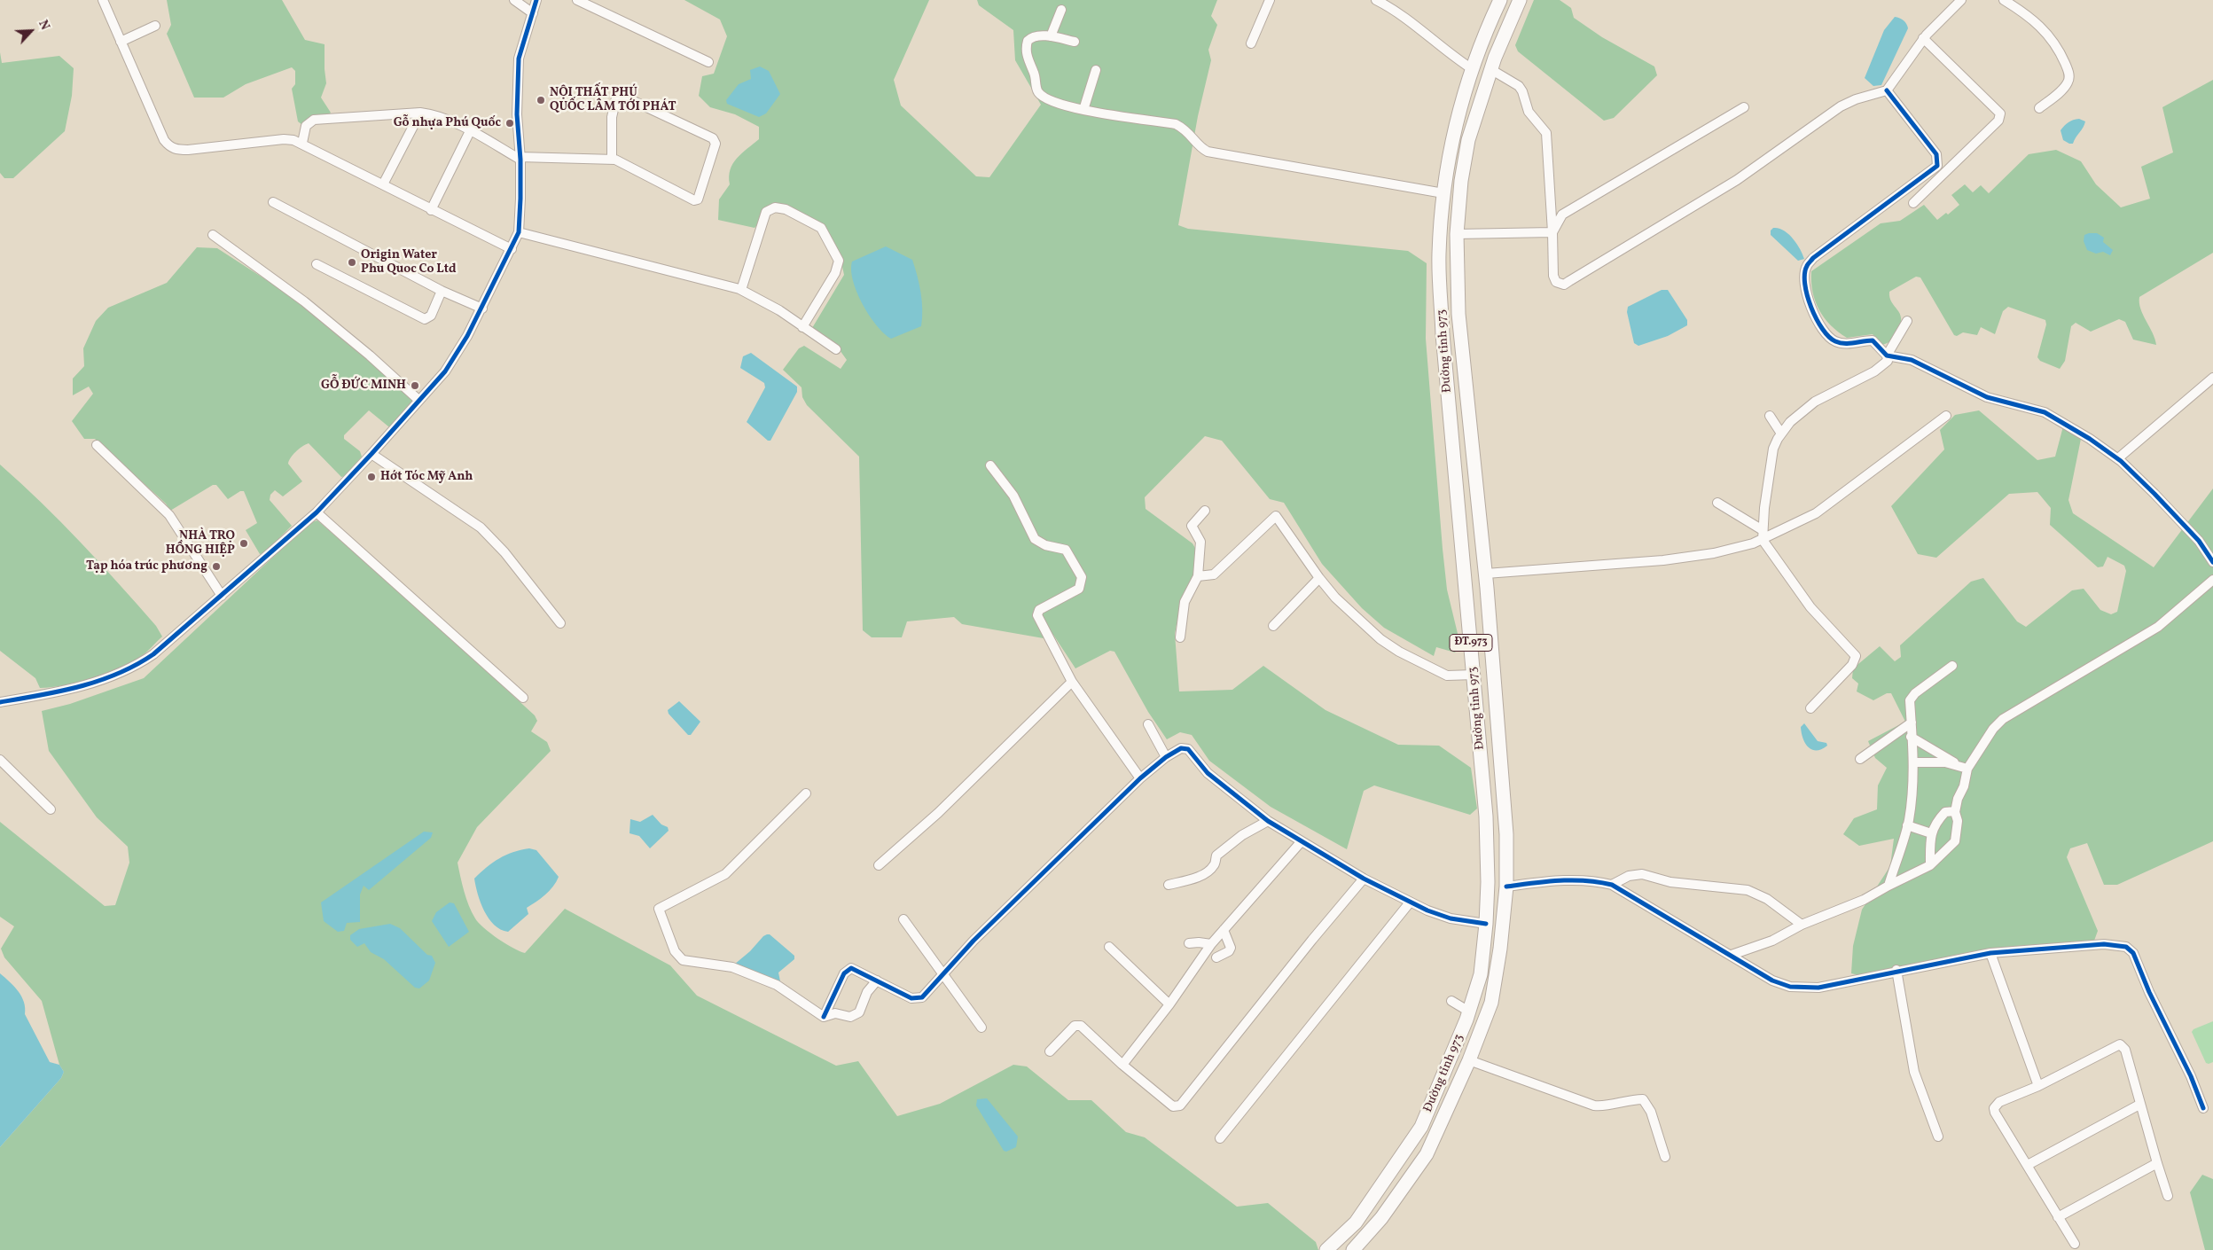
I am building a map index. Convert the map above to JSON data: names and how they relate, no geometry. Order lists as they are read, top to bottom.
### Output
{
  "streets": {
    "main road": ["Đường tỉnh 973", "ĐT.973"]
  },
  "places": [
    "NỘI THẤT PHÚ QUỐC LÂM TỚI PHÁT",
    "Gỗ nhựa Phú Quốc",
    "Origin Water Phu Quoc Co Ltd",
    "GỖ ĐỨC MINH",
    "Hớt Tóc Mỹ Anh",
    "NHÀ TRỌ HỒNG HIỆP",
    "Tạp hóa trúc phương"
  ],
  "north": "top right"
}
